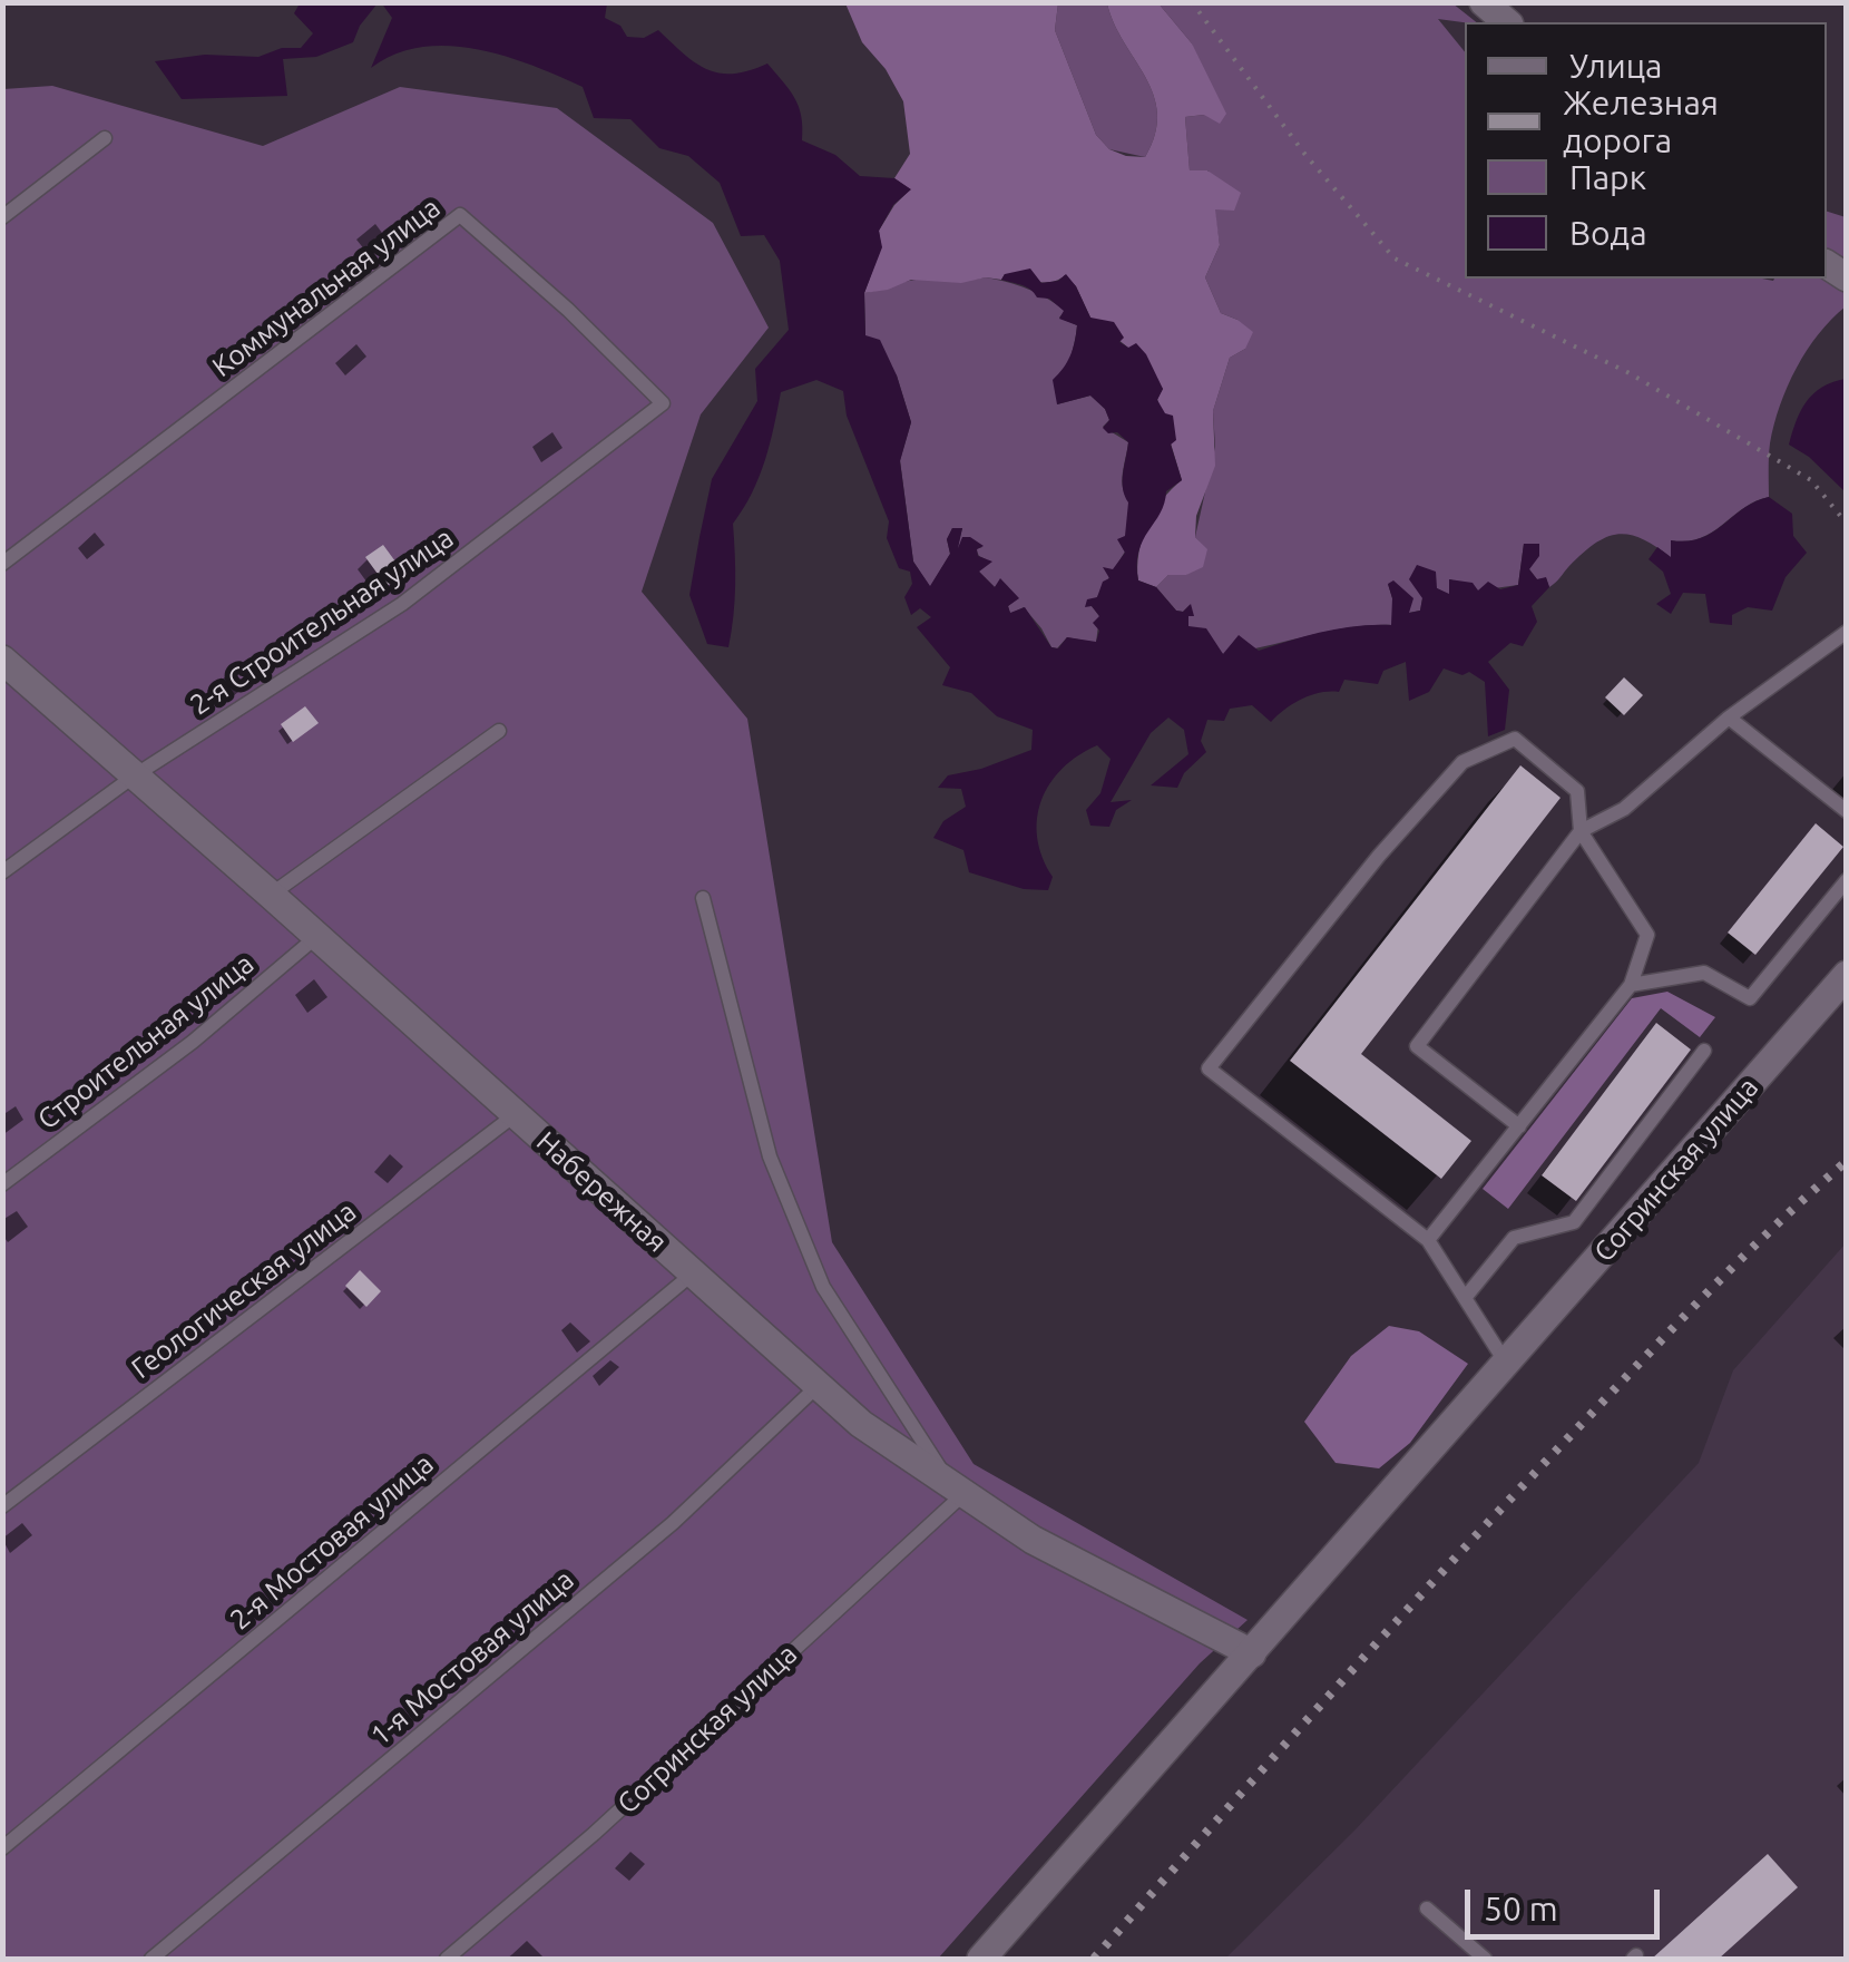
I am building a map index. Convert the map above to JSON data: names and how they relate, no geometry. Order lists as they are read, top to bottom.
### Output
{
  "streets": {
    "street": ["Согринская улица", "Набережная"],
    "lane": [
      "Коммунальная улица",
      "2-я Строительная улица",
      "Строительная улица",
      "Геологическая улица",
      "2-я Мостовая улица",
      "1-я Мостовая улица"
    ]
  },
  "crossings": [
    ["Коммунальная улица", "2-я Строительная улица"],
    ["2-я Строительная улица", "Набережная"],
    ["Строительная улица", "Набережная"],
    ["Согринская улица", "Набережная"],
    ["Набережная", "Геологическая улица"],
    ["Набережная", "2-я Мостовая улица"],
    ["Набережная", "1-я Мостовая улица"]
  ],
  "legend": [
    "Улица",
    "Железная дорога",
    "Парк",
    "Вода"
  ],
  "scale_bar": "50 m"
}
